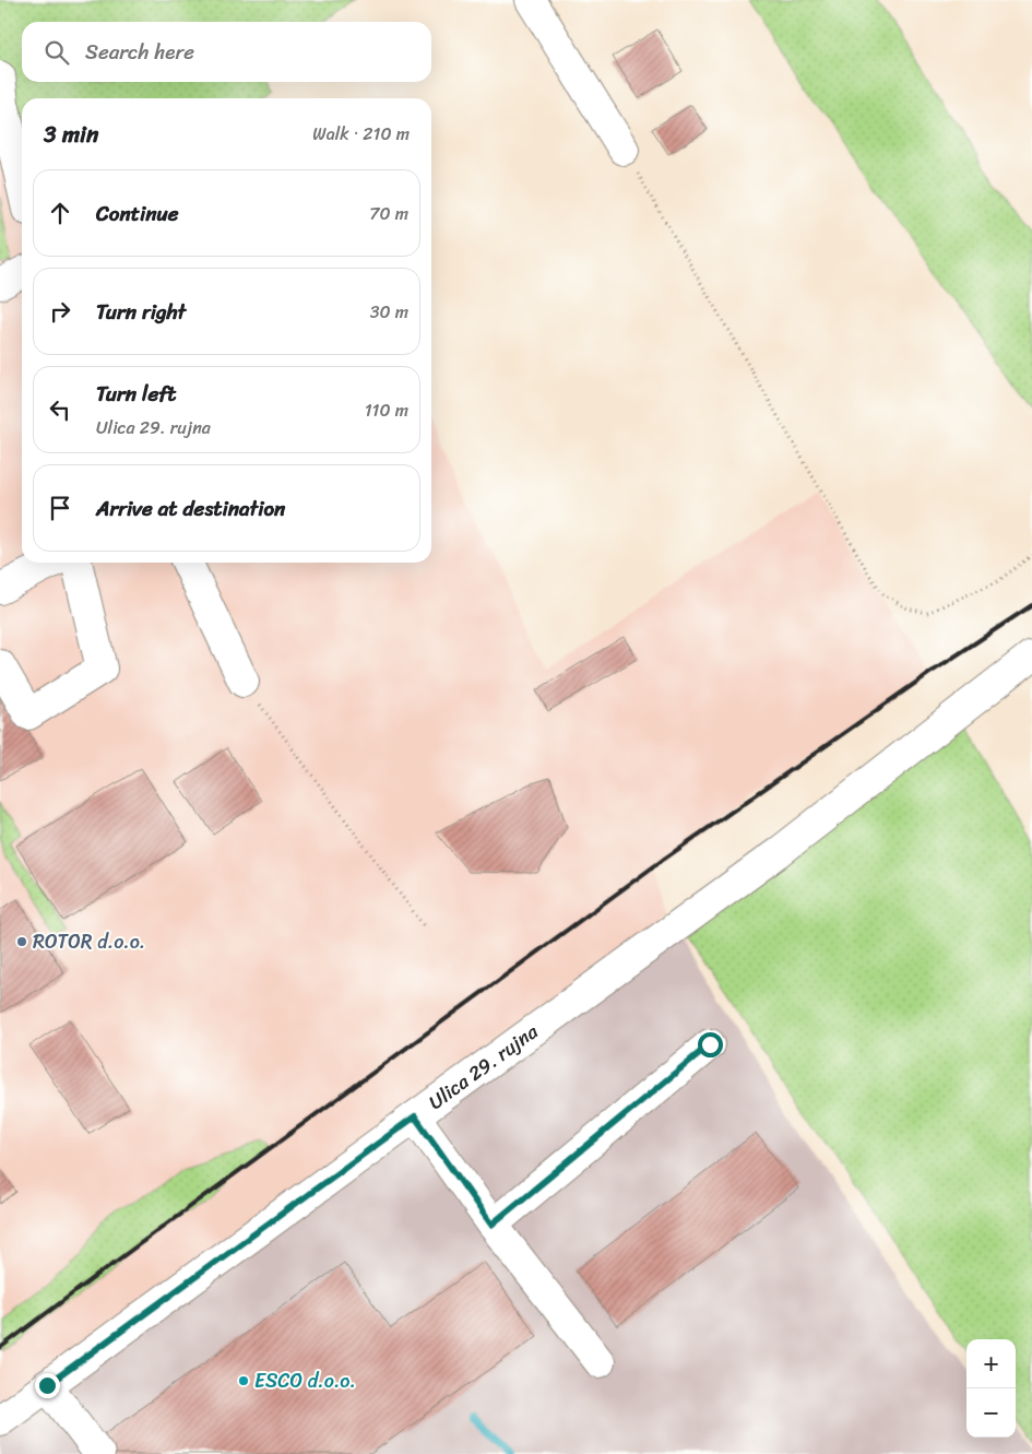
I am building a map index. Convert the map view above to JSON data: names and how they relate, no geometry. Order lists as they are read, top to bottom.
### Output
{
  "streets": {
    "street": ["Ulica 29. rujna"]
  },
  "places": ["ROTOR d.o.o.", "ESCO d.o.o."],
  "page": {
    "search": "Search here",
    "heading": ["3 min", "Walk · 210 m"],
    "list": [
      ["Continue", "70 m"],
      ["Turn right", "30 m"],
      ["Turn left", "Ulica 29. rujna", "110 m"],
      "Arrive at destination"
    ],
    "map_buttons": ["+", "−"]
  }
}
